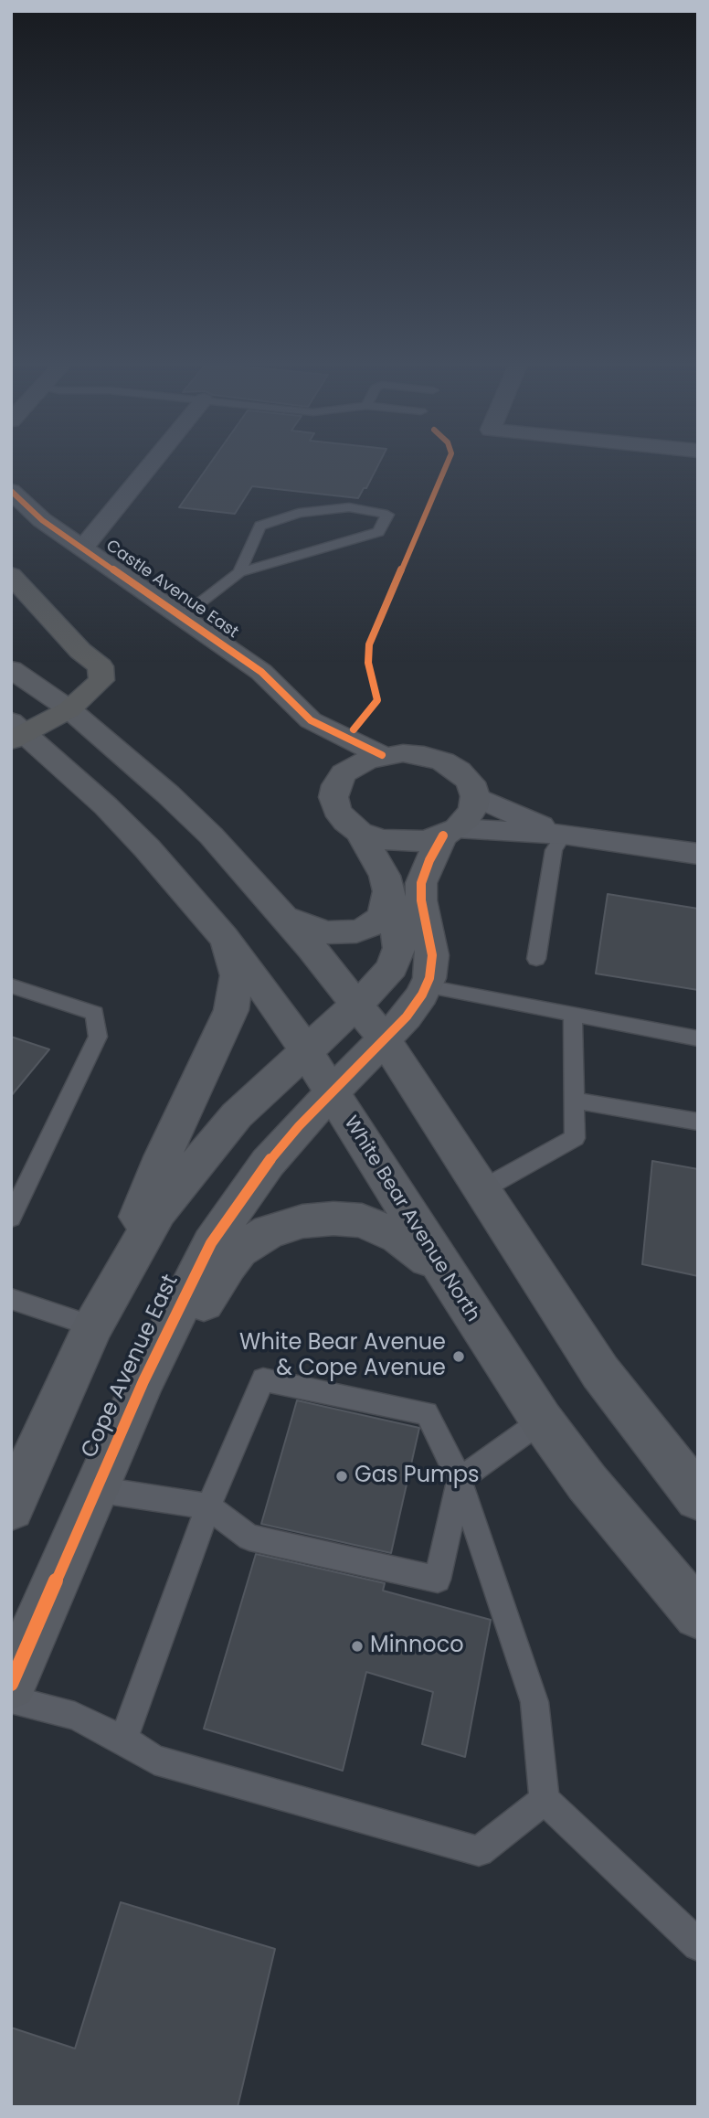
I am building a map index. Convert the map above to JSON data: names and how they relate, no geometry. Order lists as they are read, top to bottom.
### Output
{
  "streets": {
    "street": ["Castle Avenue East", "White Bear Avenue North", "Cope Avenue East"]
  },
  "crossings": [
    ["White Bear Avenue North", "Cope Avenue East"]
  ],
  "places": ["White Bear Avenue & Cope Avenue", "Gas Pumps", "Minnoco"]
}
